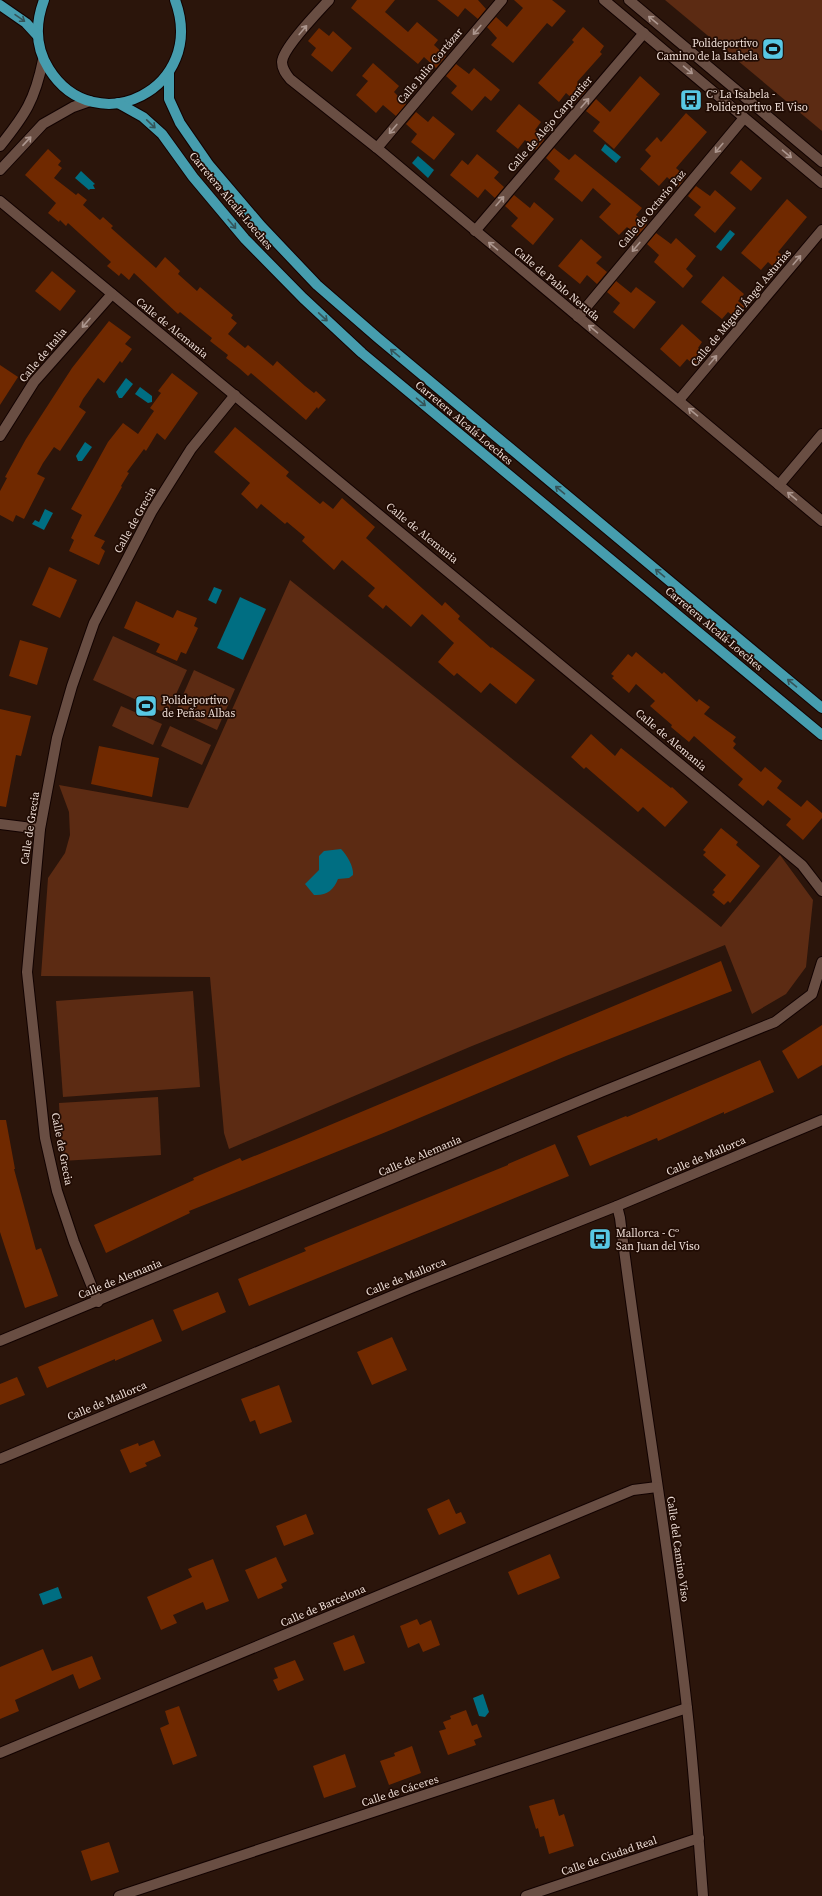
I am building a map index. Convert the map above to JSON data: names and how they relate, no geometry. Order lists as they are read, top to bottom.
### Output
{
  "streets": {
    "main road": ["Carretera Alcalá-Loeches"],
    "street": [
      "Calle Julio Cortázar",
      "Calle de Alejo Carpentier",
      "Calle de Octavio Paz",
      "Calle de Pablo Neruda",
      "Calle de Miguel Ángel Asturias",
      "Calle de Alemania",
      "Calle de Italia",
      "Calle de Grecia",
      "Calle de Mallorca",
      "Calle del Camino Viso",
      "Calle de Barcelona",
      "Calle de Cáceres",
      "Calle de Ciudad Real"
    ]
  },
  "crossings": [
    ["Calle Julio Cortázar", "Calle de Pablo Neruda"],
    ["Calle de Alejo Carpentier", "Calle de Pablo Neruda"],
    ["Calle de Octavio Paz", "Calle de Pablo Neruda"],
    ["Calle de Pablo Neruda", "Calle de Miguel Ángel Asturias"],
    ["Calle de Alemania", "Calle de Italia"],
    ["Calle de Alemania", "Calle de Grecia"],
    ["Calle de Mallorca", "Calle del Camino Viso"],
    ["Calle del Camino Viso", "Calle de Barcelona"],
    ["Calle del Camino Viso", "Calle de Cáceres"],
    ["Calle del Camino Viso", "Calle de Ciudad Real"]
  ],
  "one_way": [
    "Calle Julio Cortázar",
    "Calle de Alejo Carpentier",
    "Calle de Octavio Paz",
    "Calle de Pablo Neruda",
    "Calle de Miguel Ángel Asturias",
    "Calle de Italia"
  ],
  "places": {
    "sports": ["Polideportivo Camino de la Isabela", "Polideportivo de Peñas Albas"],
    "bus stop": ["Cº La Isabela - Polideportivo El Viso", "Mallorca - Cº San Juan del Viso"]
  }
}
